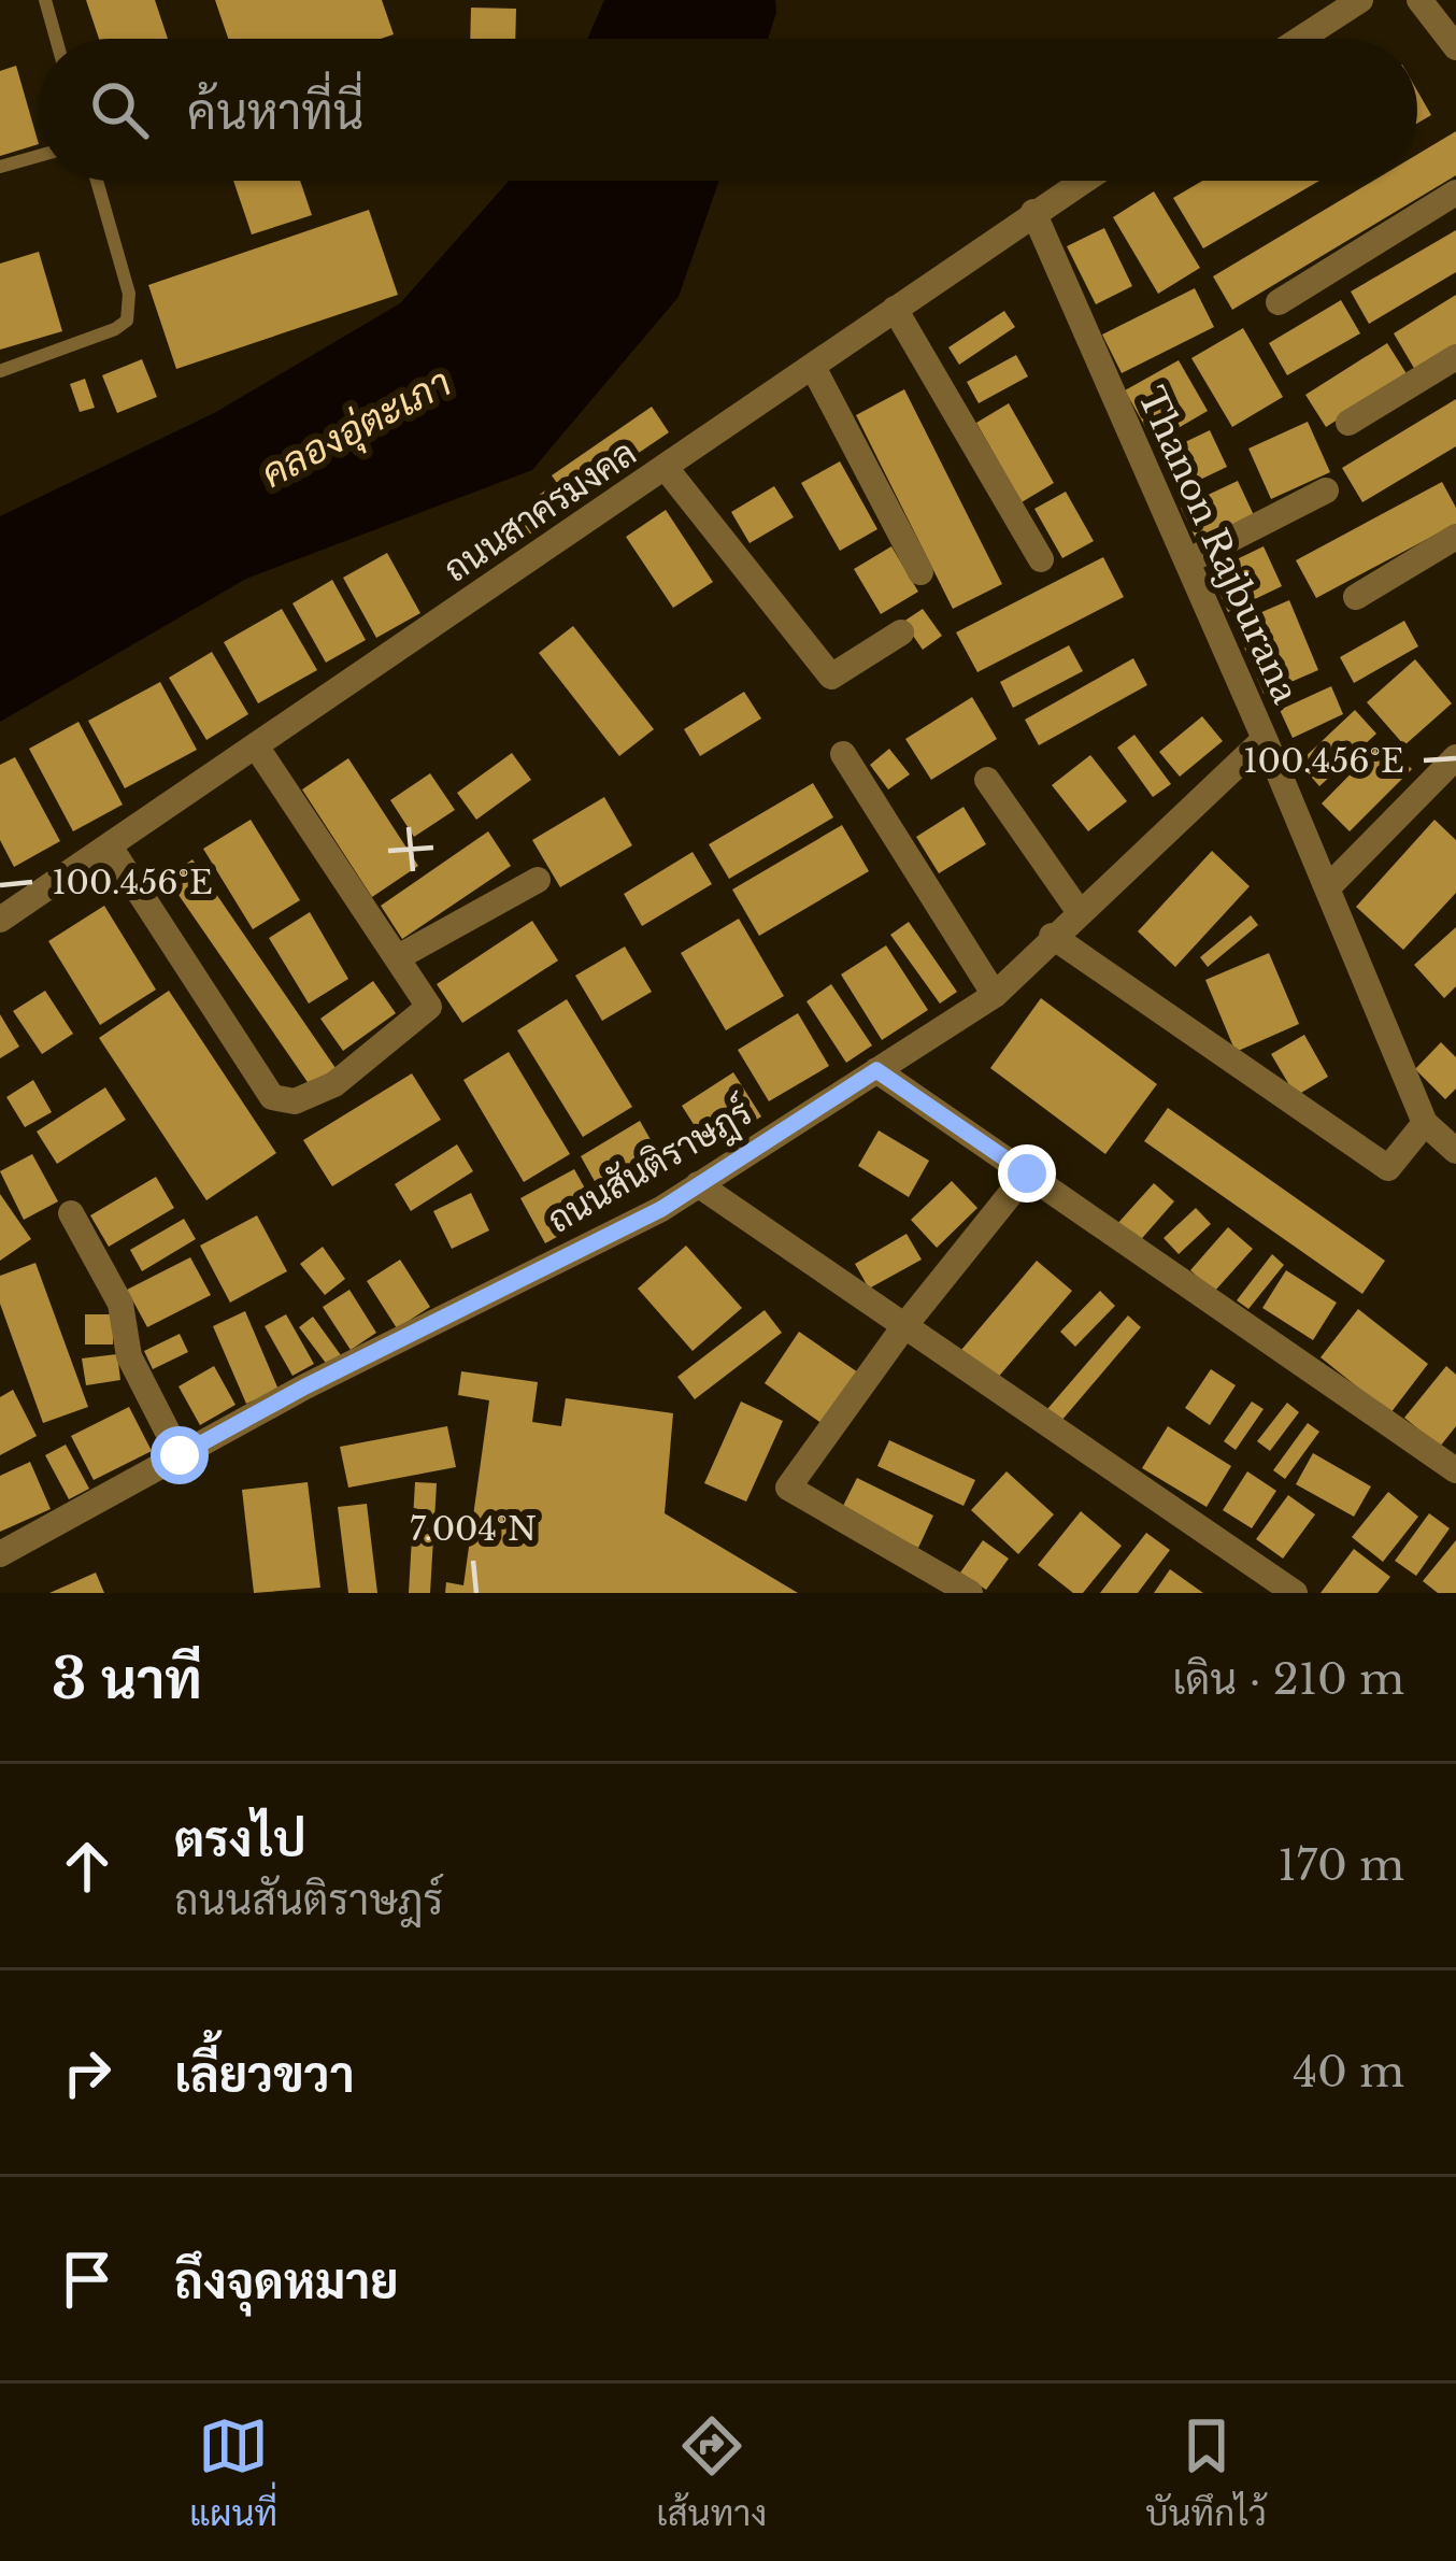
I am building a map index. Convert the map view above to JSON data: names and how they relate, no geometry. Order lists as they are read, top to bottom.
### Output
{
  "streets": {
    "street": ["ถนนสาครมงคล", "Thanon Rajburana", "ถนนสันติราษฎร์"]
  },
  "crossings": [
    ["ถนนสาครมงคล", "Thanon Rajburana"],
    ["Thanon Rajburana", "ถนนสันติราษฎร์"]
  ],
  "water": ["คลองอุ่ตะเภา"],
  "page": {
    "search": "ค้นหาที่นี่",
    "heading": ["3 นาที", "เดิน · 210 m"],
    "list": [
      ["ตรงไป", "ถนนสันติราษฎร์", "170 m"],
      ["เลี้ยวขวา", "40 m"],
      "ถึงจุดหมาย"
    ],
    "nav": ["แผนที่", "เส้นทาง", "บันทึกไว้"]
  },
  "coordinates": ["100.456°E", "7.004°N"]
}
